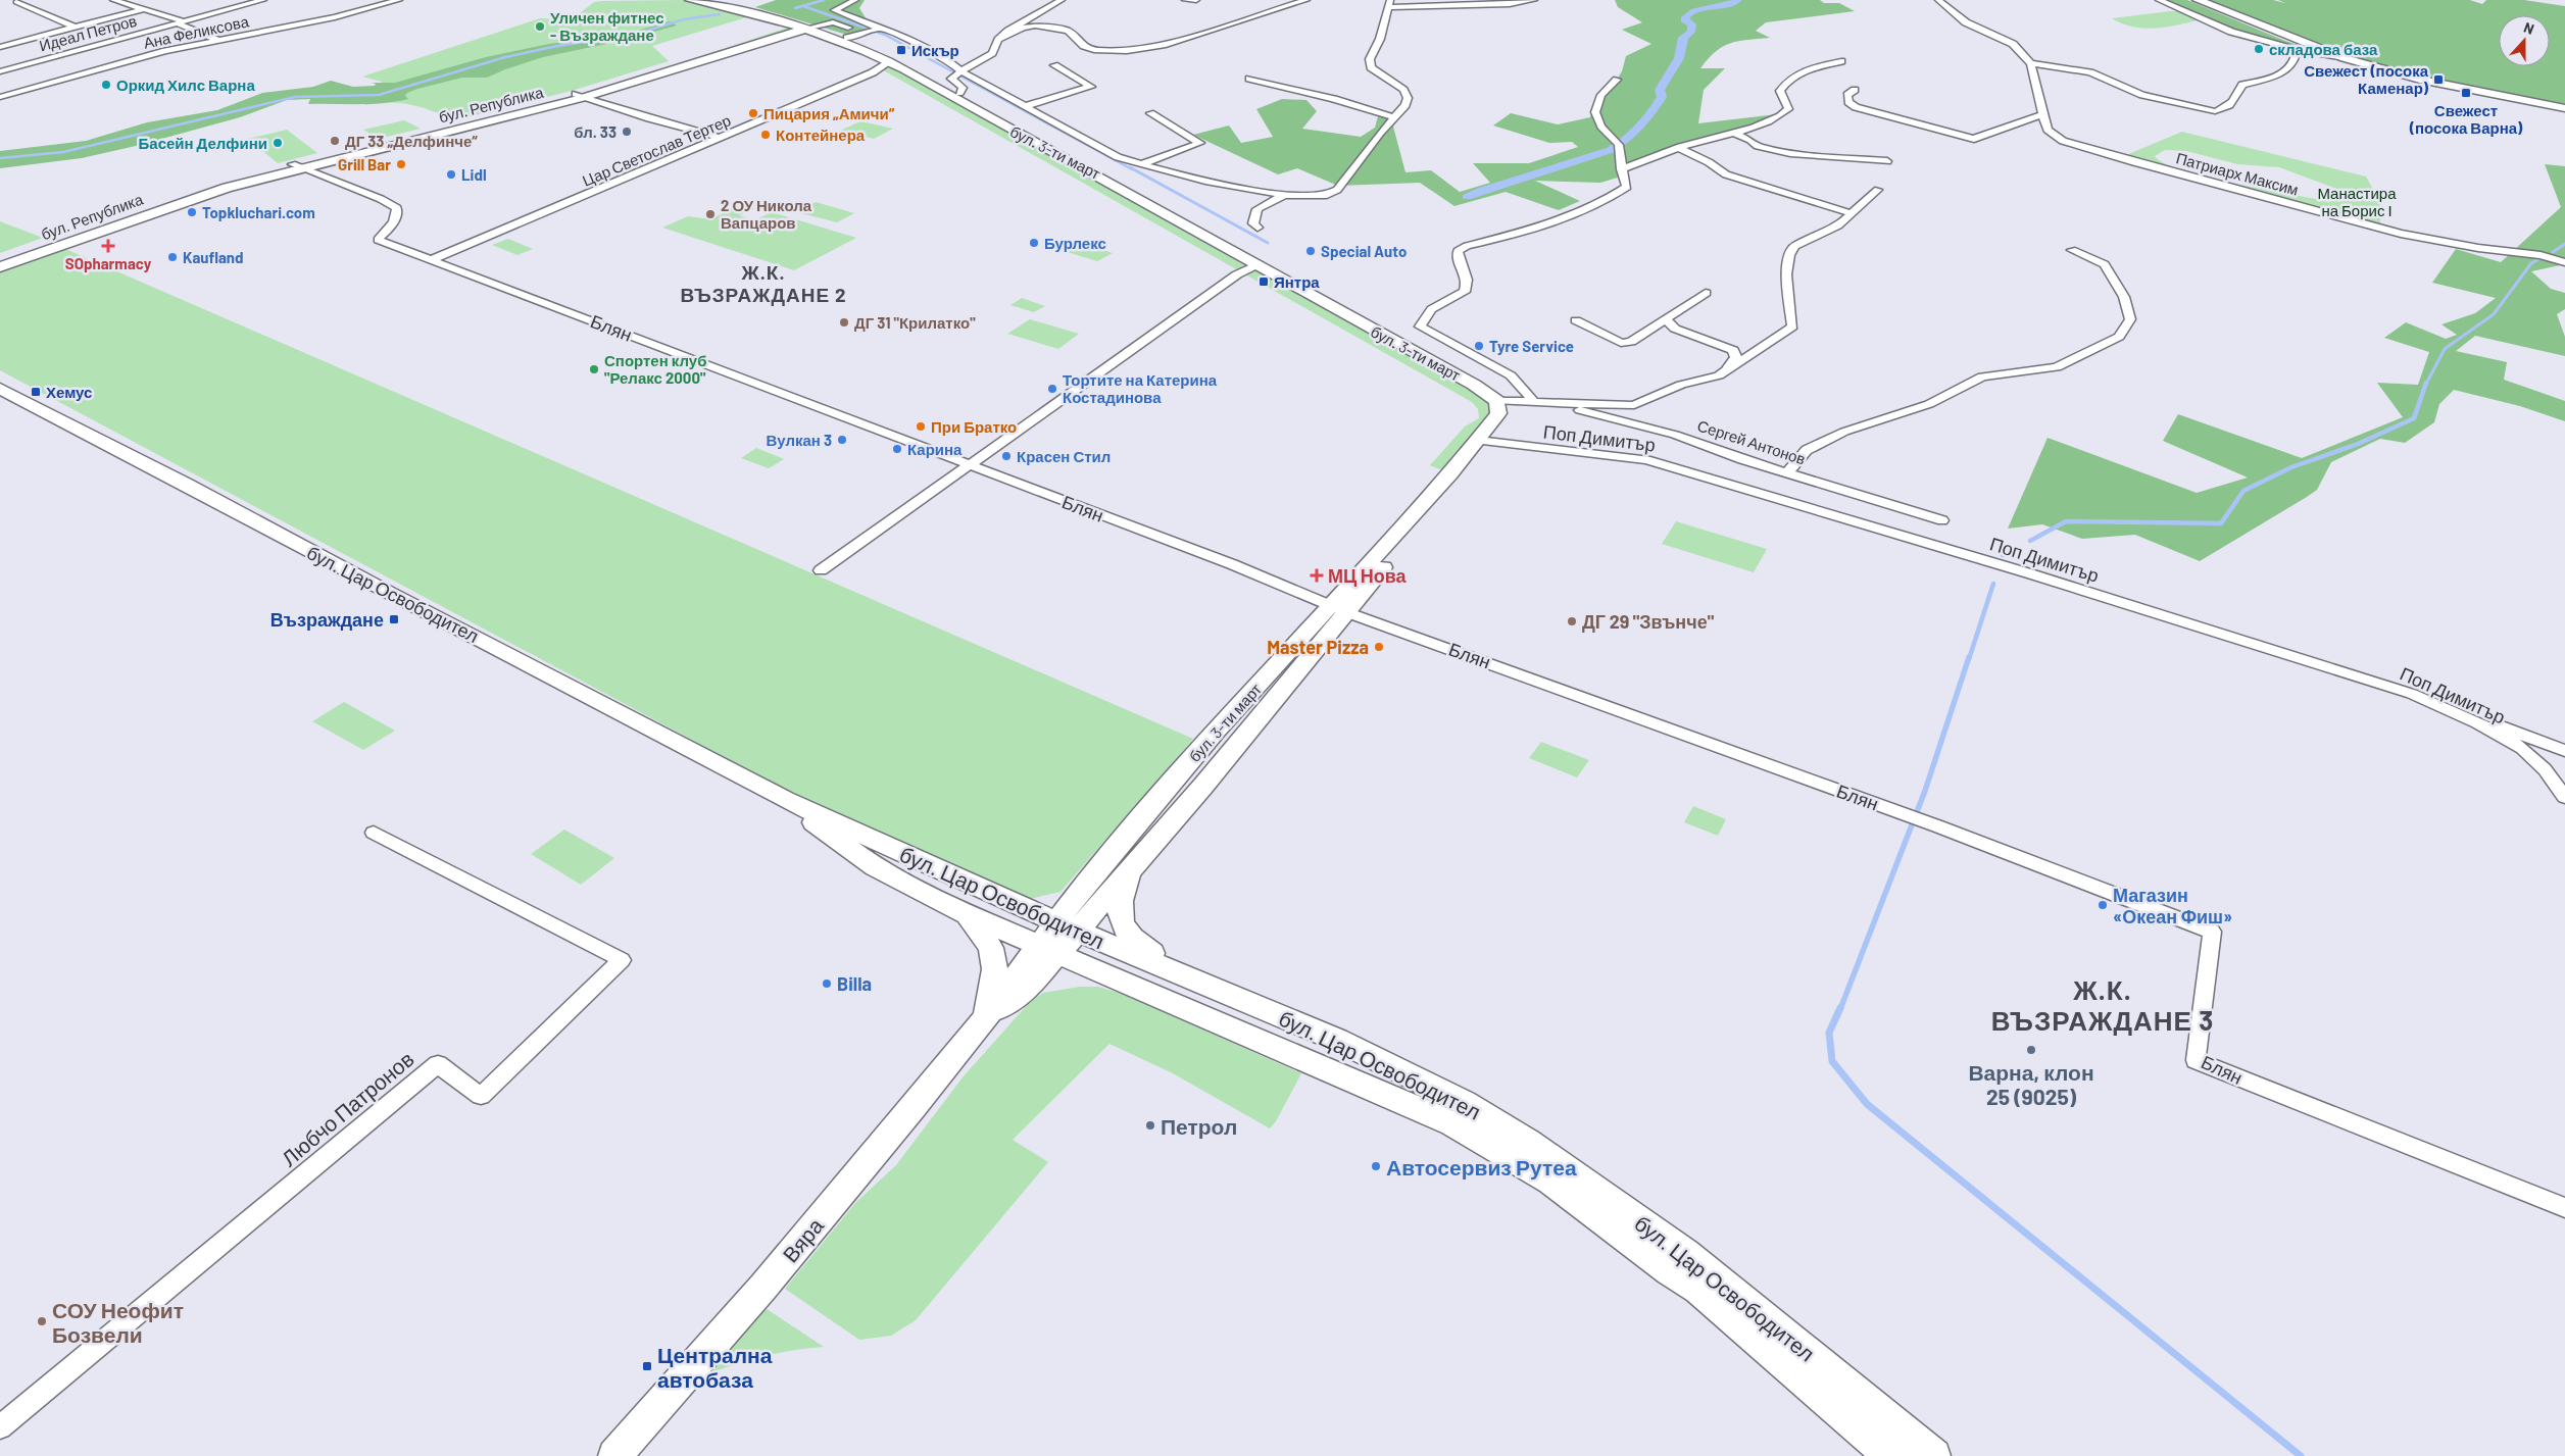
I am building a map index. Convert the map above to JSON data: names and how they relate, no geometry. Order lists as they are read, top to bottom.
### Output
{
  "streets": {
    "street": [
      "Ана Феликсова",
      "Идеал Петров",
      "бул. Република",
      "Цар Светослав Тертер",
      "бул. 3-ти март",
      "Патриарх Максим",
      "Блян",
      "Поп Димитър",
      "Сергей Антонов",
      "бул. Цар Освободител",
      "Любчо Патронов",
      "Вяра"
    ]
  },
  "crossings": [
    ["Ана Феликсова", "Идеал Петров"],
    ["бул. Република", "бул. 3-ти март"],
    ["бул. Република", "Блян"],
    ["Цар Светослав Тертер", "бул. 3-ти март"],
    ["Цар Светослав Тертер", "Блян"],
    ["бул. 3-ти март", "Блян"],
    ["бул. 3-ти март", "Поп Димитър"],
    ["бул. 3-ти март", "бул. Цар Освободител"],
    ["бул. 3-ти март", "Вяра"],
    ["бул. Цар Освободител", "Вяра"]
  ],
  "districts": ["Ж.К. ВЪЗРАЖДАНЕ 2", "Ж.К. ВЪЗРАЖДАНЕ 3"],
  "parks": ["Манастира на Борис І"],
  "places": {
    "other": [
      "Уличен фитнес - Възраждане",
      "складова база",
      "Оркид Хилс Варна",
      "Пицария „Амичи“",
      "бл. 33",
      "Контейнера",
      "ДГ 33 „Делфинче“",
      "Басейн Делфини",
      "Grill Bar",
      "Lidl",
      "Topkluchari.com",
      "2 ОУ Никола Вапцаров",
      "Бурлекс",
      "Special Auto",
      "Kaufland",
      "ДГ 31 \"Крилатко\"",
      "Tyre Service",
      "Спортен клуб \"Релакс 2000\"",
      "Тортите на Катерина Костадинова",
      "При Братко",
      "Вулкан 3",
      "Карина",
      "Красен Стил",
      "ДГ 29 \"Звънче\"",
      "Master Pizza",
      "Магазин «Океан Фиш»",
      "Billa",
      "Варна, клон 25 (9025)",
      "Петрол",
      "Автосервиз Рутеа",
      "СОУ Неофит Бозвели"
    ],
    "transit": [
      "Искър",
      "Свежест (посока Каменар)",
      "Свежест (посока Варна)",
      "Янтра",
      "Хемус",
      "Възраждане",
      "Централна автобаза"
    ],
    "health": ["SOpharmacy", "МЦ Нова"]
  },
  "north": "top"
}
